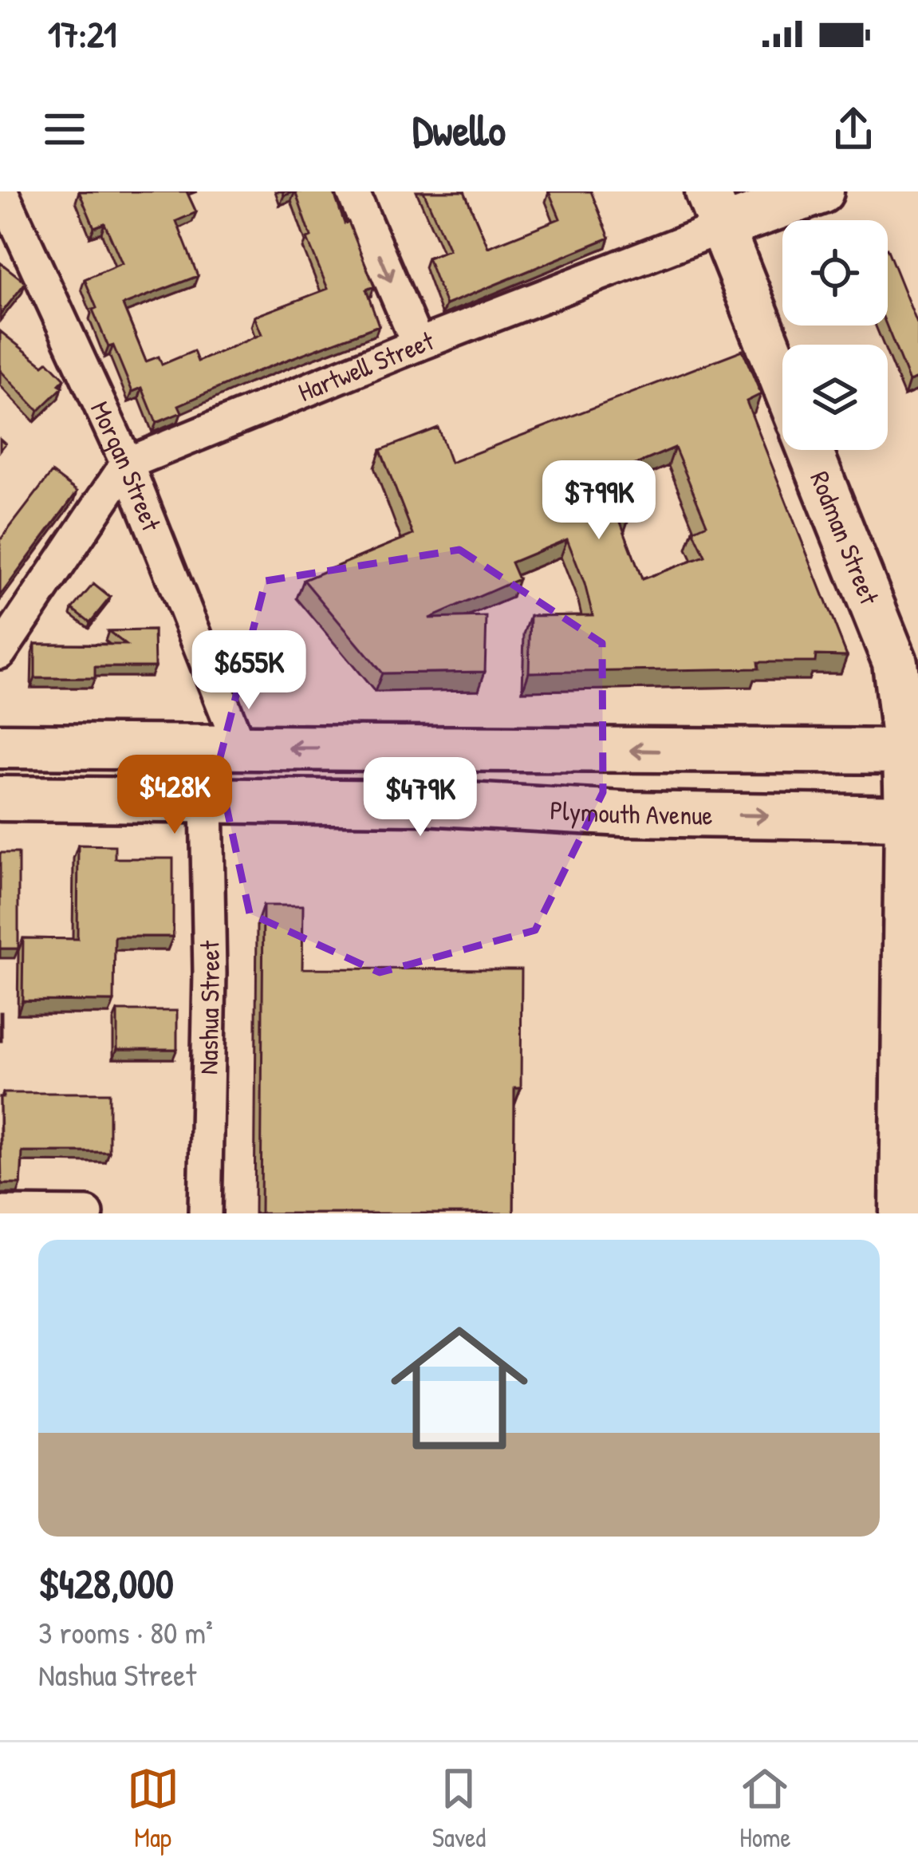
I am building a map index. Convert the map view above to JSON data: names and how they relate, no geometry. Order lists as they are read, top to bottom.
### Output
{
  "streets": {
    "main road": ["Hartwell Street", "Rodman Street", "Plymouth Avenue"],
    "street": ["Morgan Street", "Nashua Street"]
  },
  "crossings": [
    ["Hartwell Street", "Morgan Street"],
    ["Rodman Street", "Plymouth Avenue"],
    ["Plymouth Avenue", "Nashua Street"]
  ],
  "page": {
    "status": "17:21",
    "header": "Dwello",
    "price": [
      "$799K",
      "$655K",
      "$428K",
      "$479K"
    ],
    "list": [
      {
        "name": "$428,000",
        "note": "3 rooms · 80 m² · Nashua Street"
      }
    ],
    "tabs": ["Map", "Saved", "Home"]
  }
}
